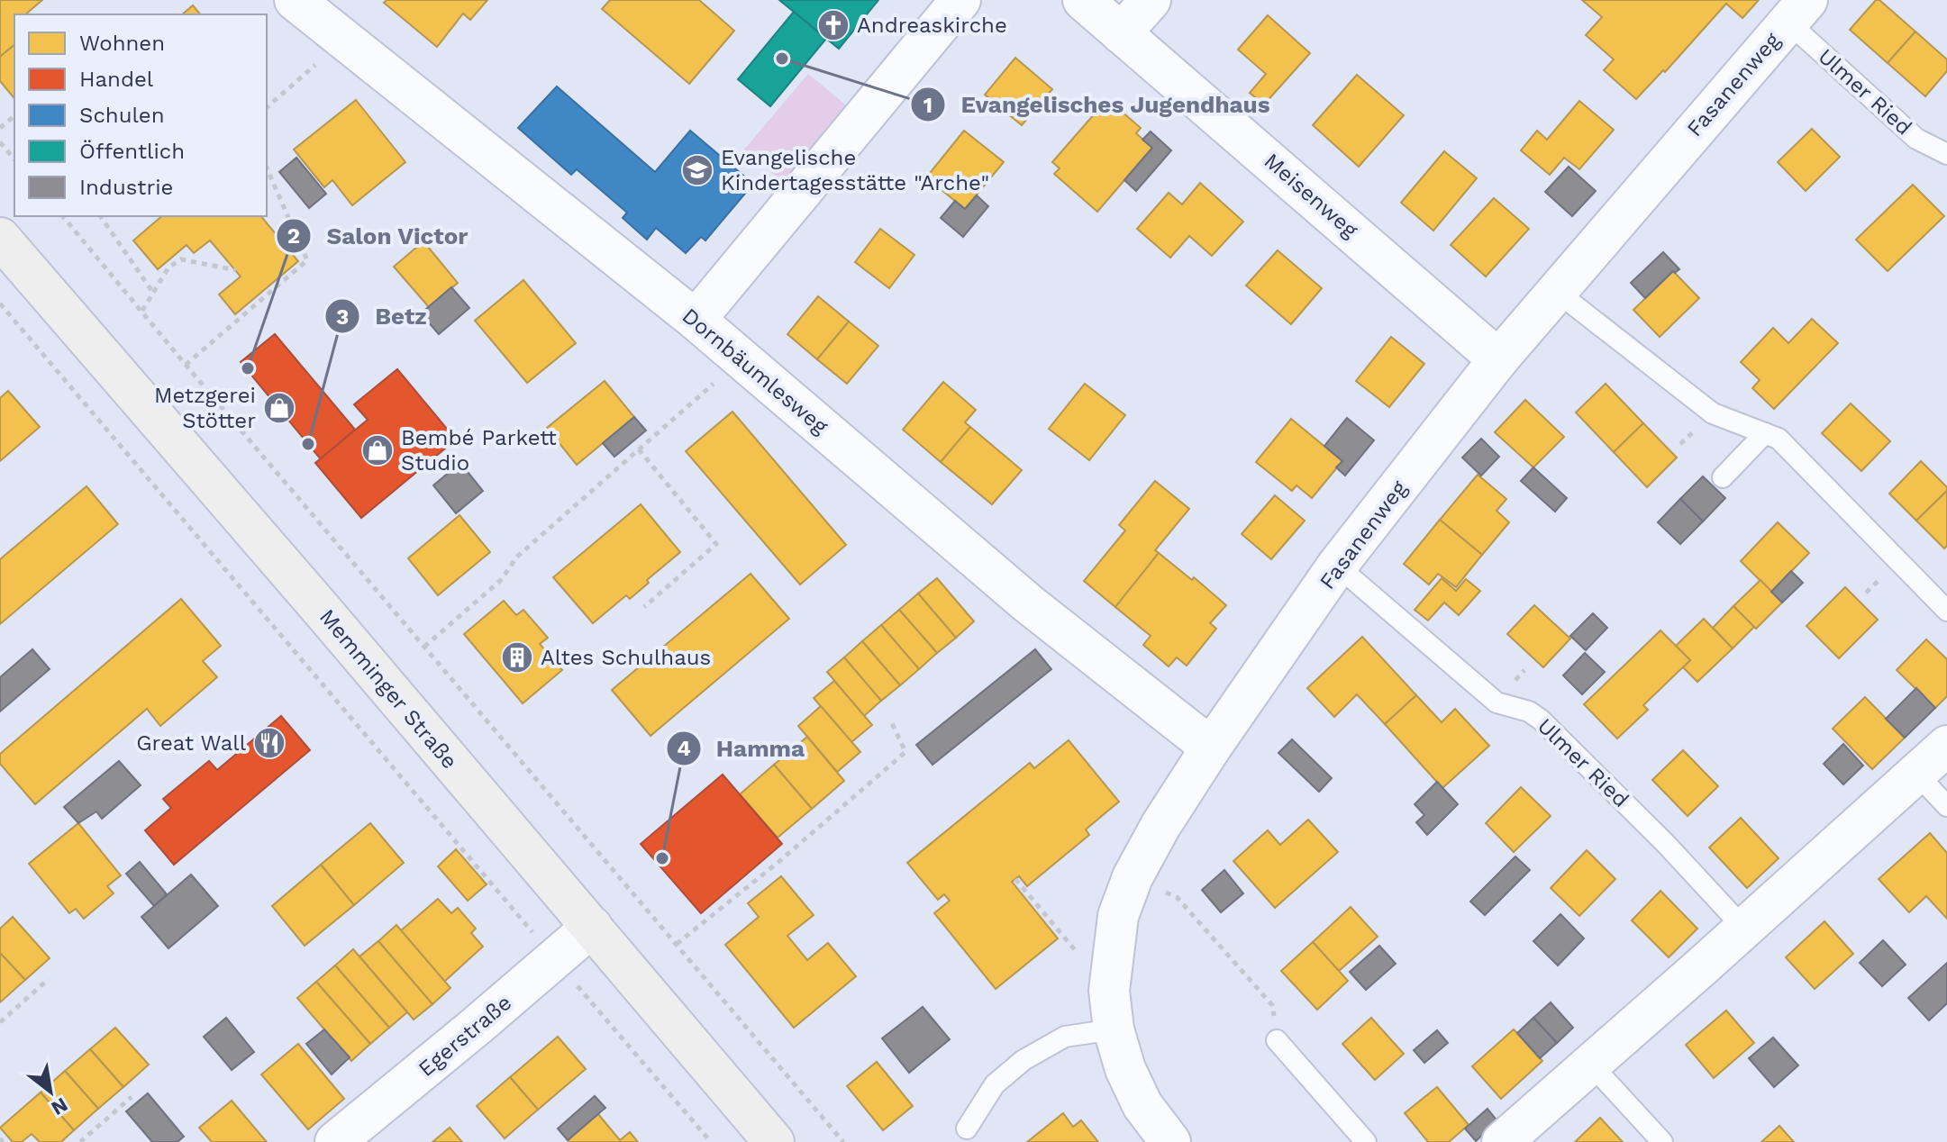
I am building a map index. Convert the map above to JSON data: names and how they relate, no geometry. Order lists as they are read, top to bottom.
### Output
{
  "streets": {
    "main road": ["Memminger Straße"],
    "street": [
      "Fasanenweg",
      "Meisenweg",
      "Dornbäumlesweg",
      "Egerstraße"
    ],
    "lane": ["Ulmer Ried"]
  },
  "crossings": [
    ["Fasanenweg", "Ulmer Ried"],
    ["Fasanenweg", "Meisenweg"],
    ["Fasanenweg", "Dornbäumlesweg"],
    ["Memminger Straße", "Egerstraße"]
  ],
  "places": {
    "church": ["Andreaskirche"],
    "other": [
      "Evangelisches Jugendhaus",
      "Salon Victor",
      "Betz",
      "Hamma"
    ],
    "school or university": ["Evangelische Kindertagesstätte \"Arche\""],
    "shop": ["Metzgerei Stötter", "Bembé Parkett Studio"],
    "building": ["Altes Schulhaus"],
    "restaurant": ["Great Wall"]
  },
  "legend": [
    "Wohnen",
    "Handel",
    "Schulen",
    "Öffentlich",
    "Industrie"
  ],
  "north": "bottom right"
}
